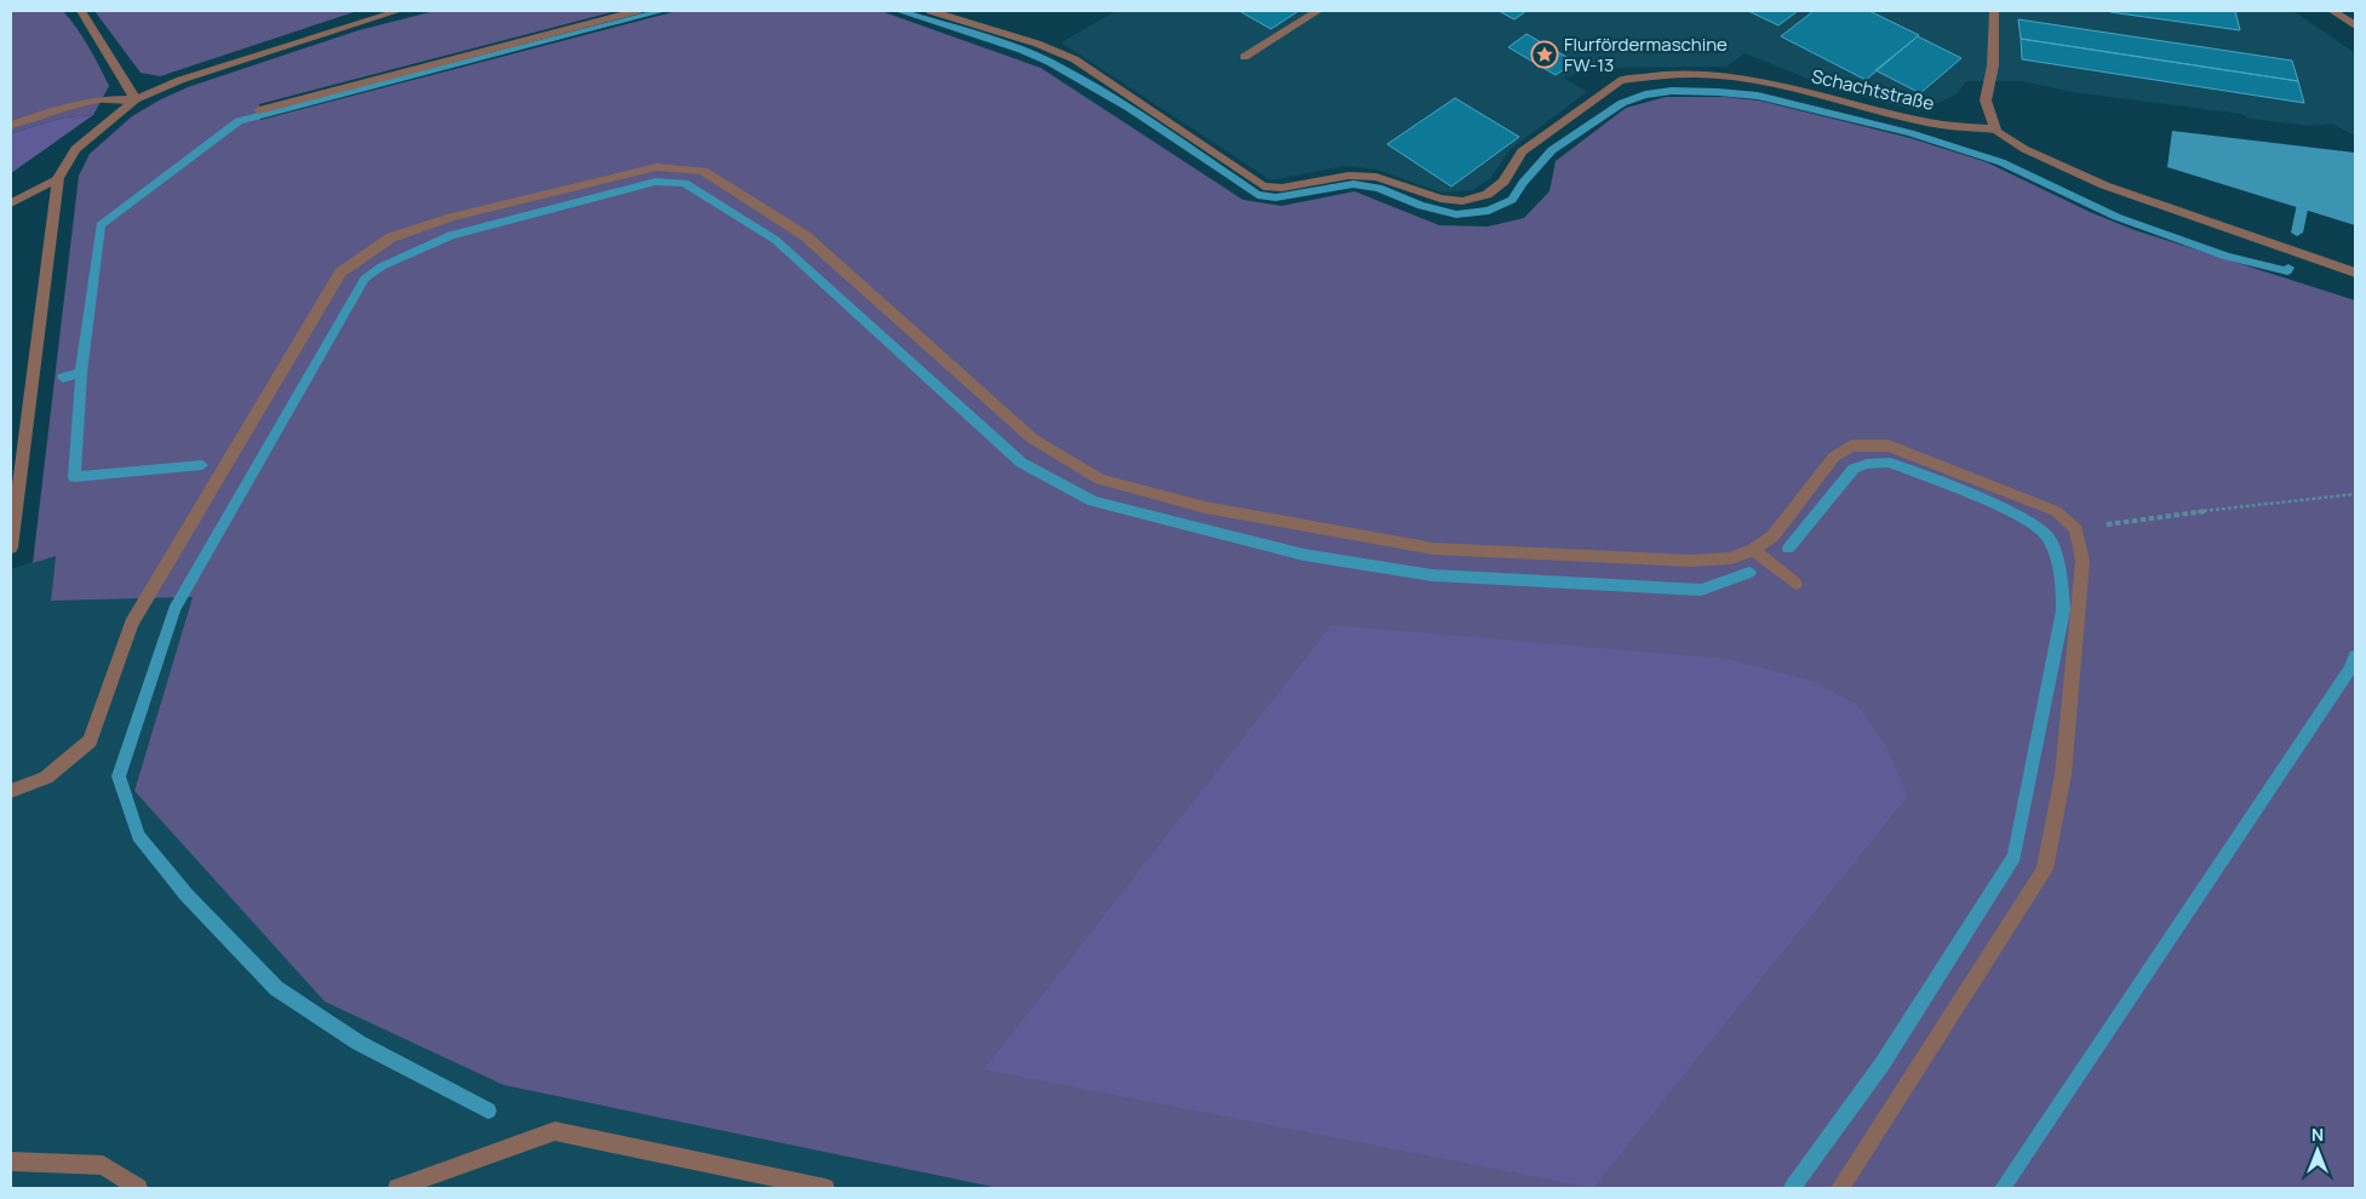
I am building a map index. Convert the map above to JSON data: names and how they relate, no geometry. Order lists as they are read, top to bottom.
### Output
{
  "streets": {
    "street": ["Schachtstraße"]
  },
  "places": {
    "place": ["Flurfördermaschine FW-13"]
  },
  "north": "top"
}
